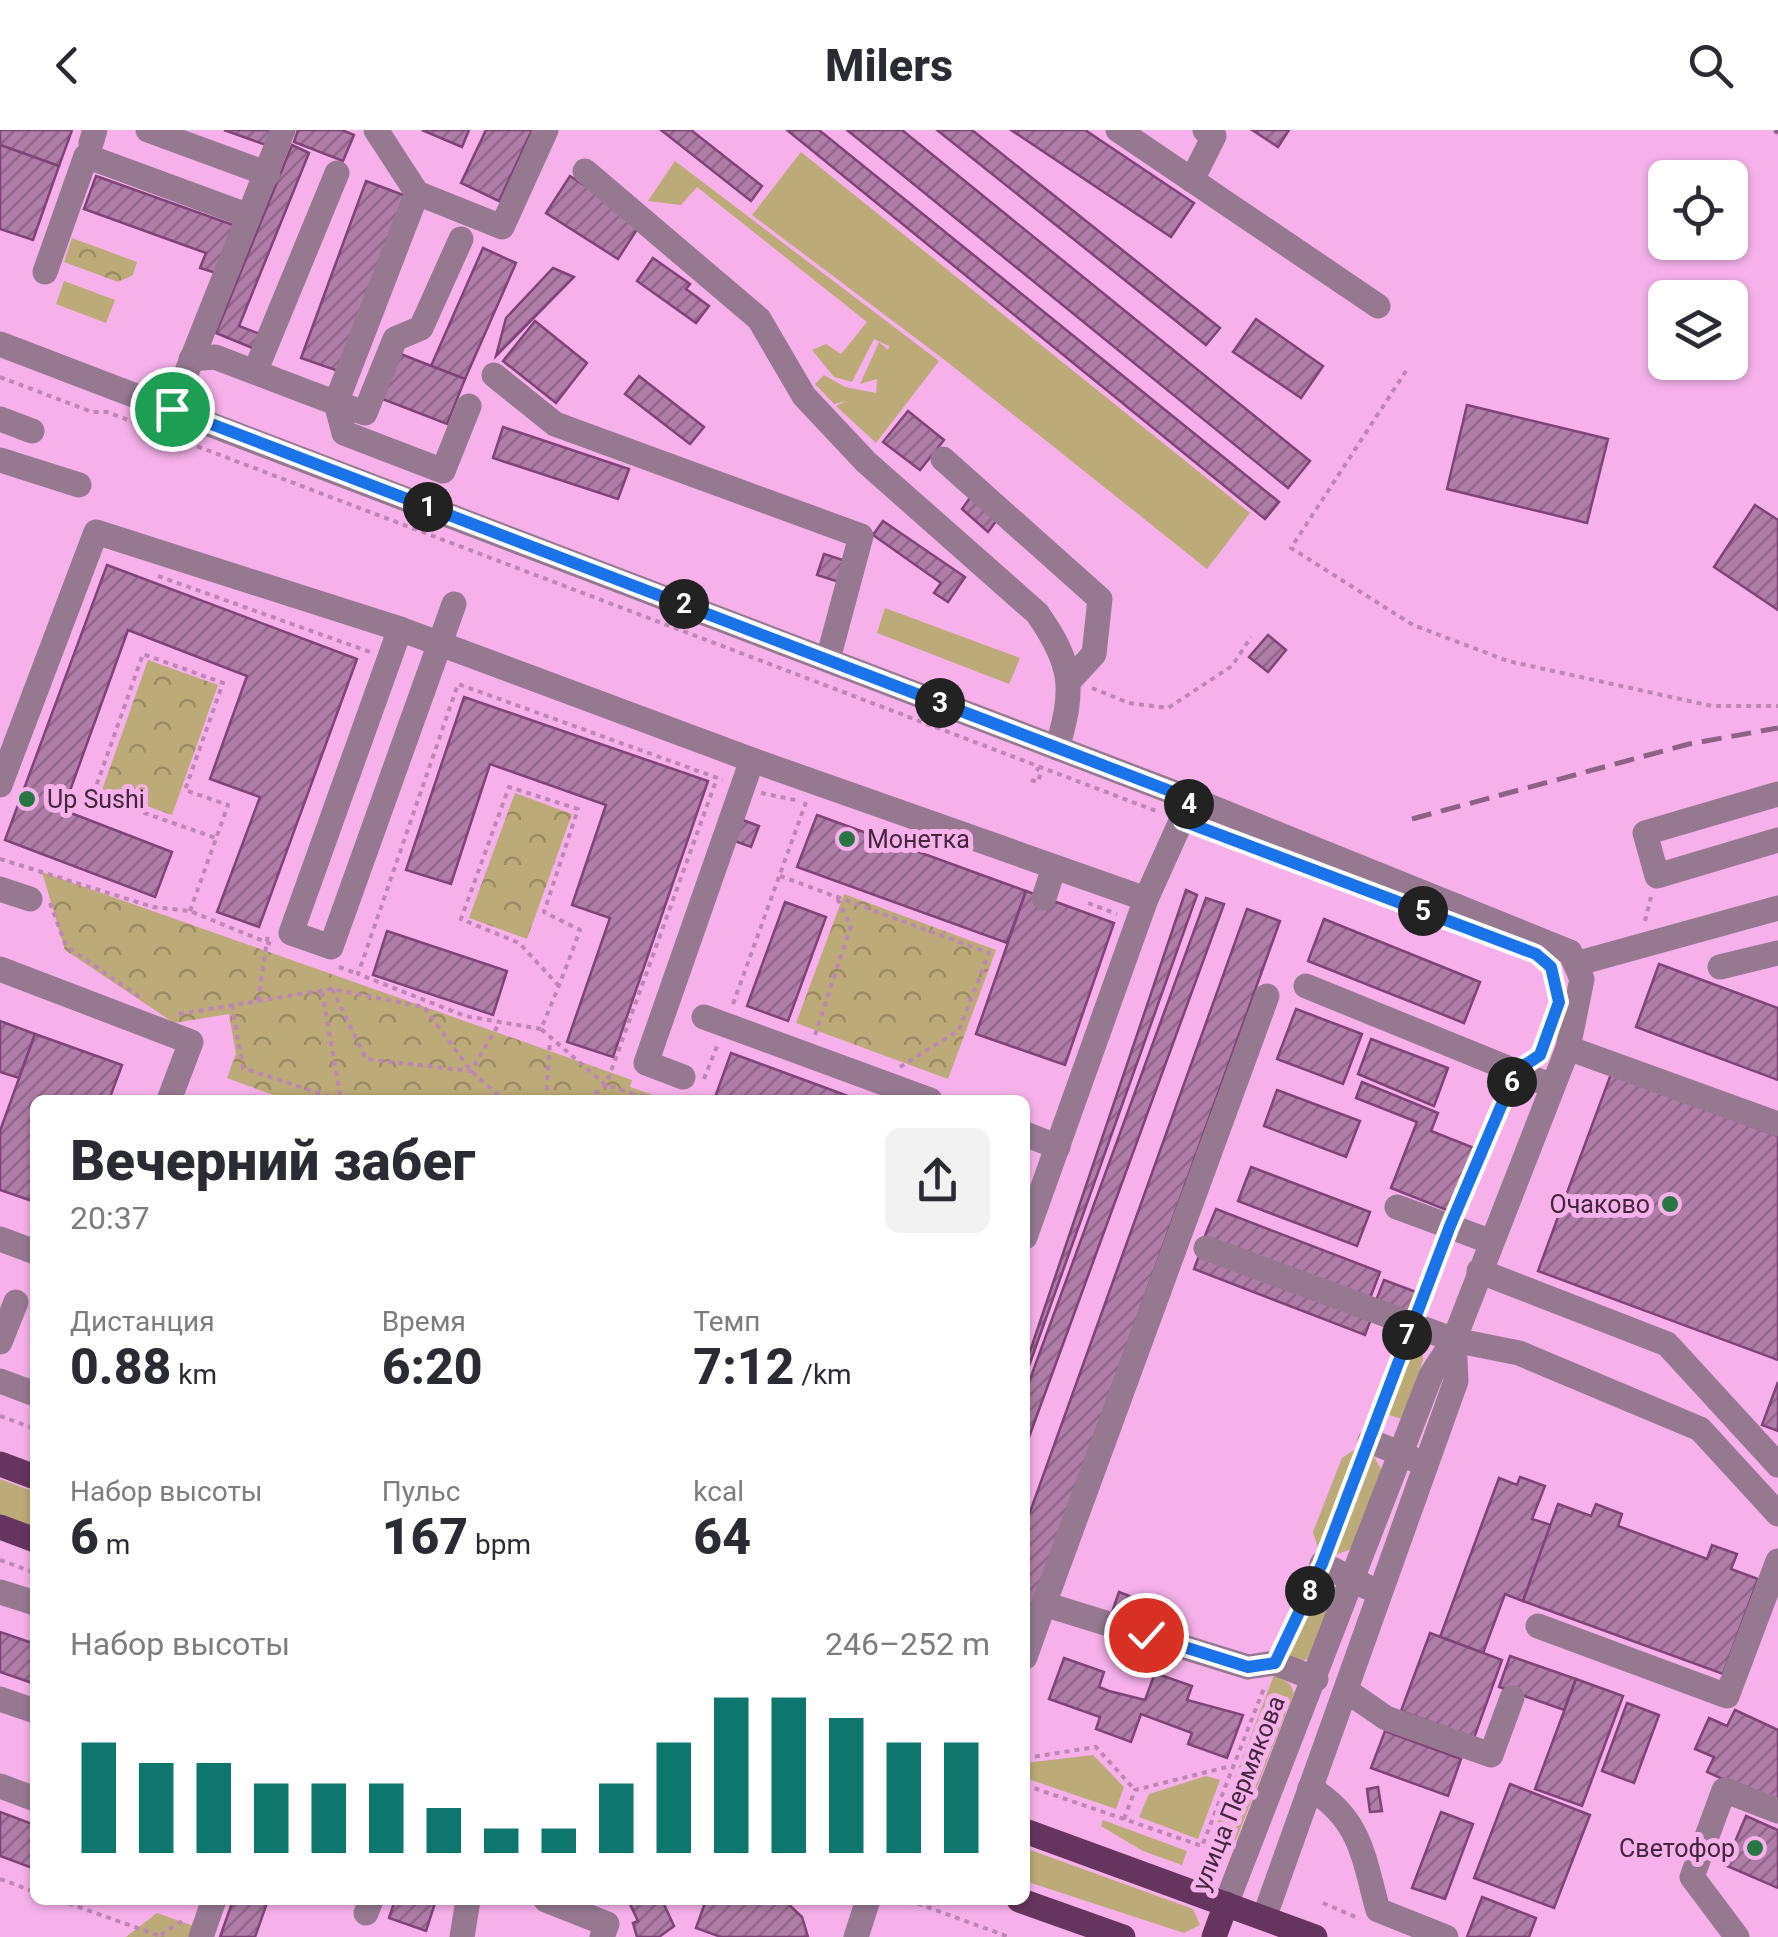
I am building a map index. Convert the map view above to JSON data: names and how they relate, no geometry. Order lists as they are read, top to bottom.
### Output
{
  "streets": {
    "main road": ["улица Пермякова"]
  },
  "places": [
    "Up Sushi",
    "Монетка",
    "Очаково",
    "Светофор"
  ],
  "page": {
    "header": "Milers",
    "pins": [
      "1",
      "2",
      "3",
      "4",
      "5",
      "6",
      "7",
      "8"
    ],
    "heading": ["Вечерний забег", "20:37"],
    "stats": [
      ["Дистанция", "0.88 km"],
      ["Время", "6:20"],
      ["Темп", "7:12 /km"],
      ["Набор высоты", "6 m"],
      ["Пульс", "167 bpm"],
      ["kcal", "64"]
    ],
    "chart": ["Набор высоты", "246–252 m"]
  }
}
